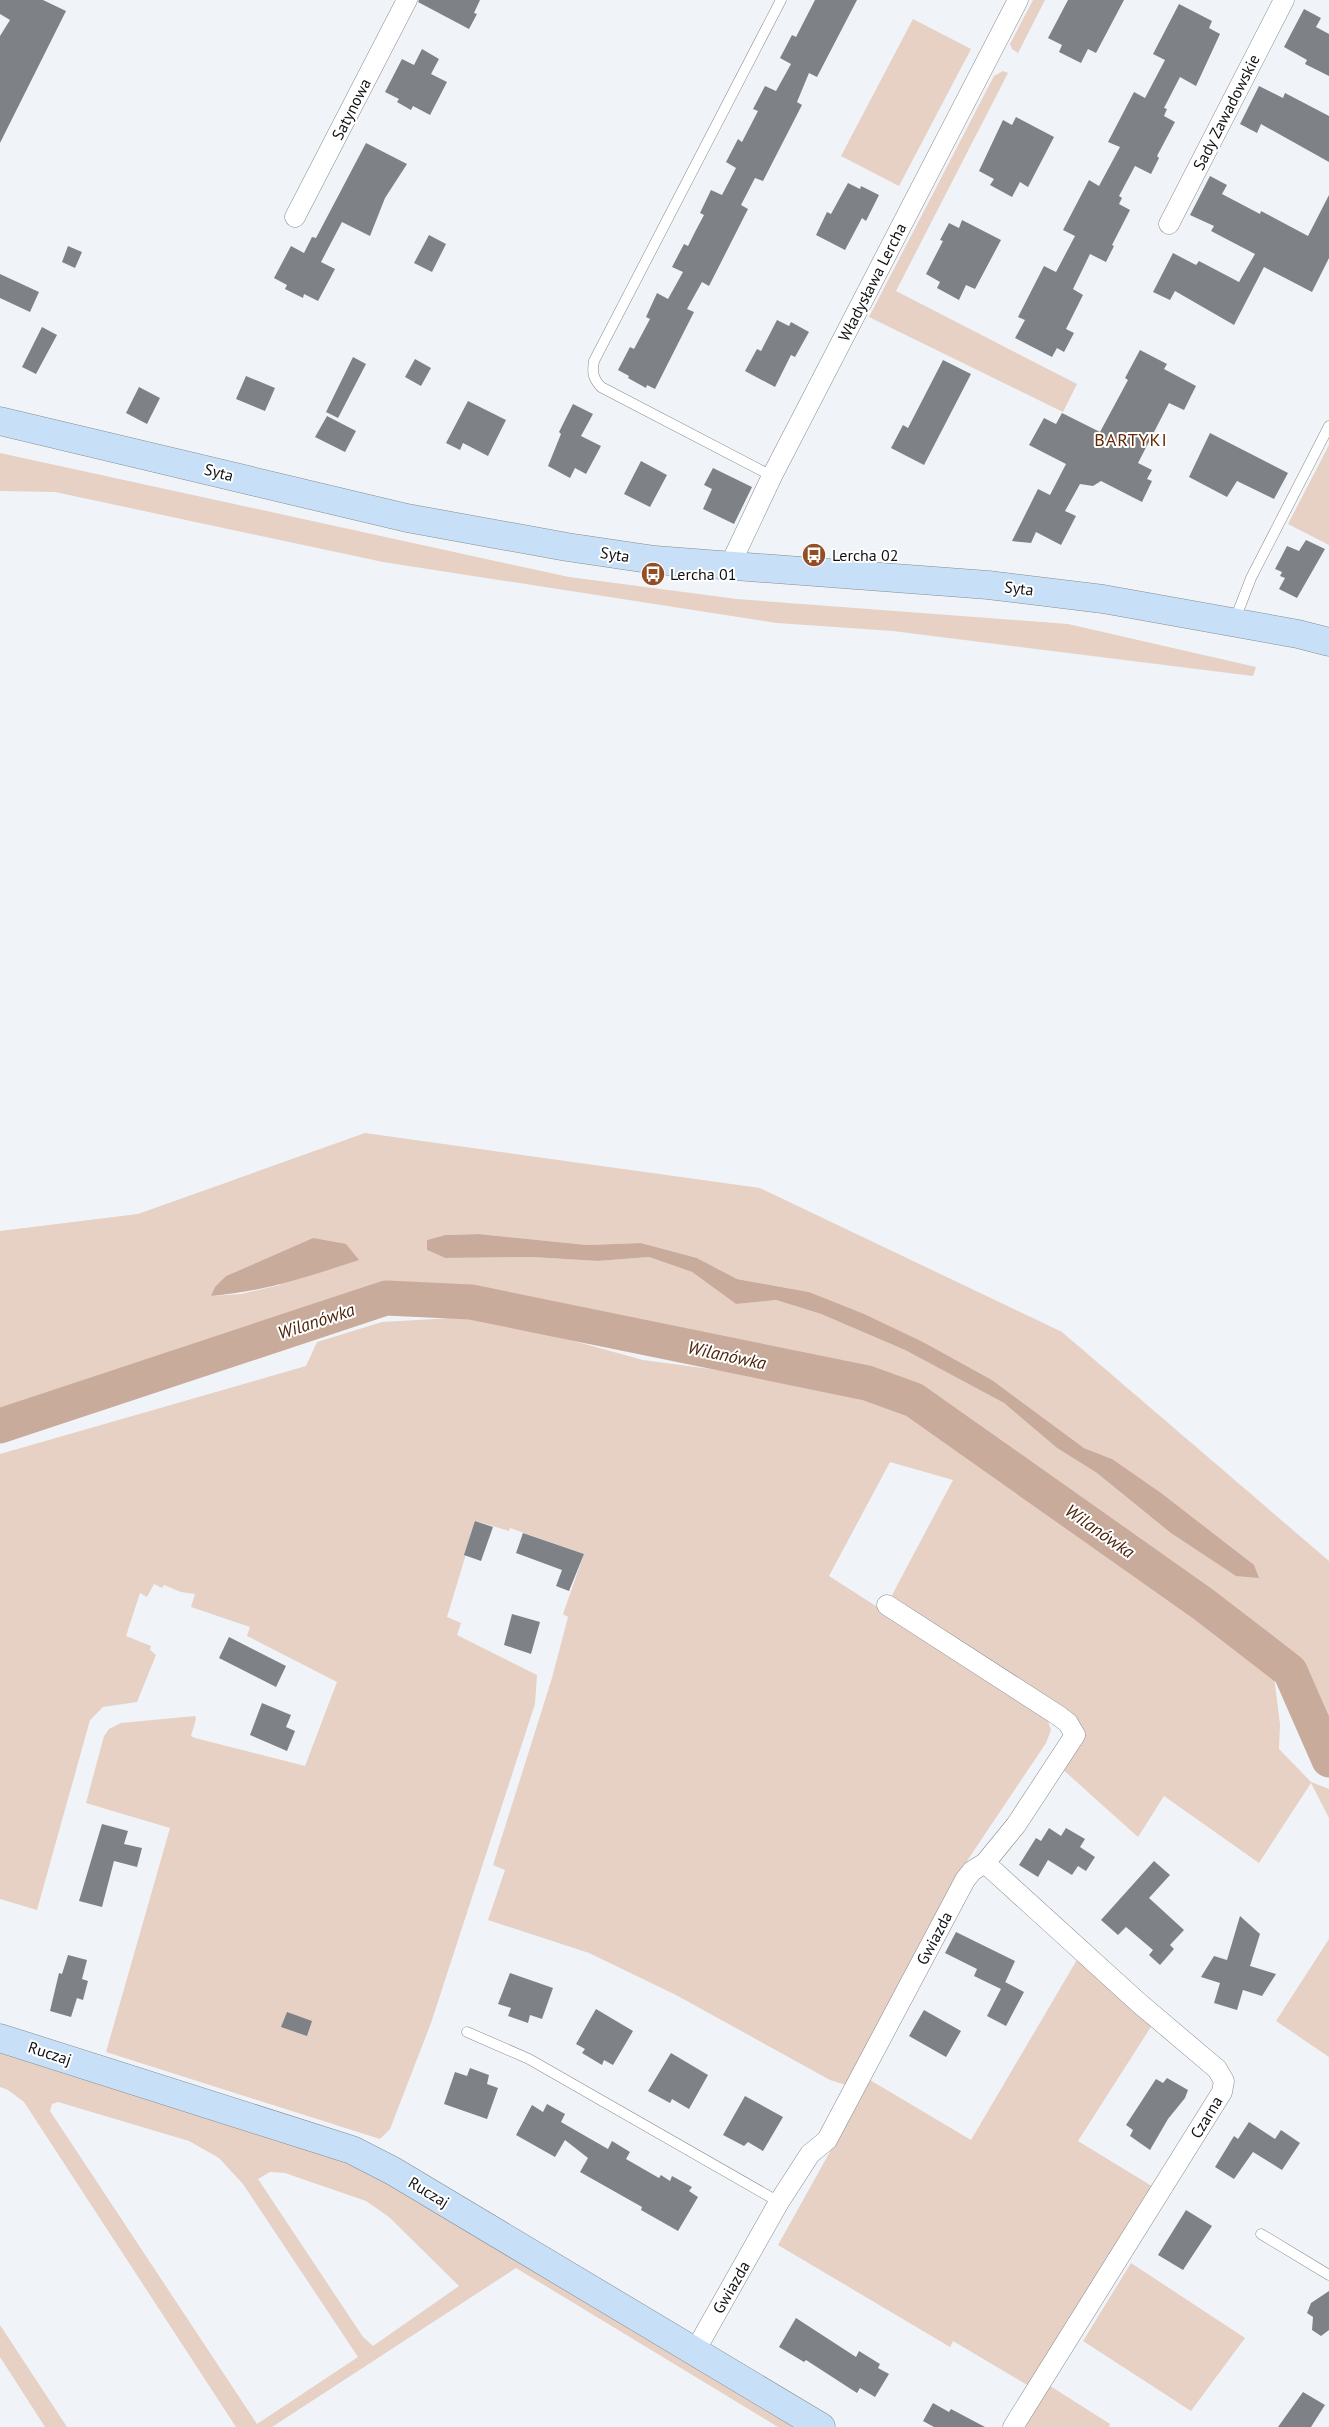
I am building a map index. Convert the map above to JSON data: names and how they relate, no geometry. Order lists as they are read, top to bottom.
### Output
{
  "streets": {
    "street": [
      "Satynowa",
      "Sady Zawadowskie",
      "Władysława Lercha",
      "Syta",
      "Gwiazda",
      "Ruczaj",
      "Czarna"
    ]
  },
  "crossings": [
    ["Władysława Lercha", "Syta"],
    ["Gwiazda", "Ruczaj"],
    ["Gwiazda", "Czarna"]
  ],
  "districts": ["BARTYKI"],
  "water": ["Wilanówka"],
  "places": {
    "bus stop": ["Lercha 02", "Lercha 01"]
  }
}
